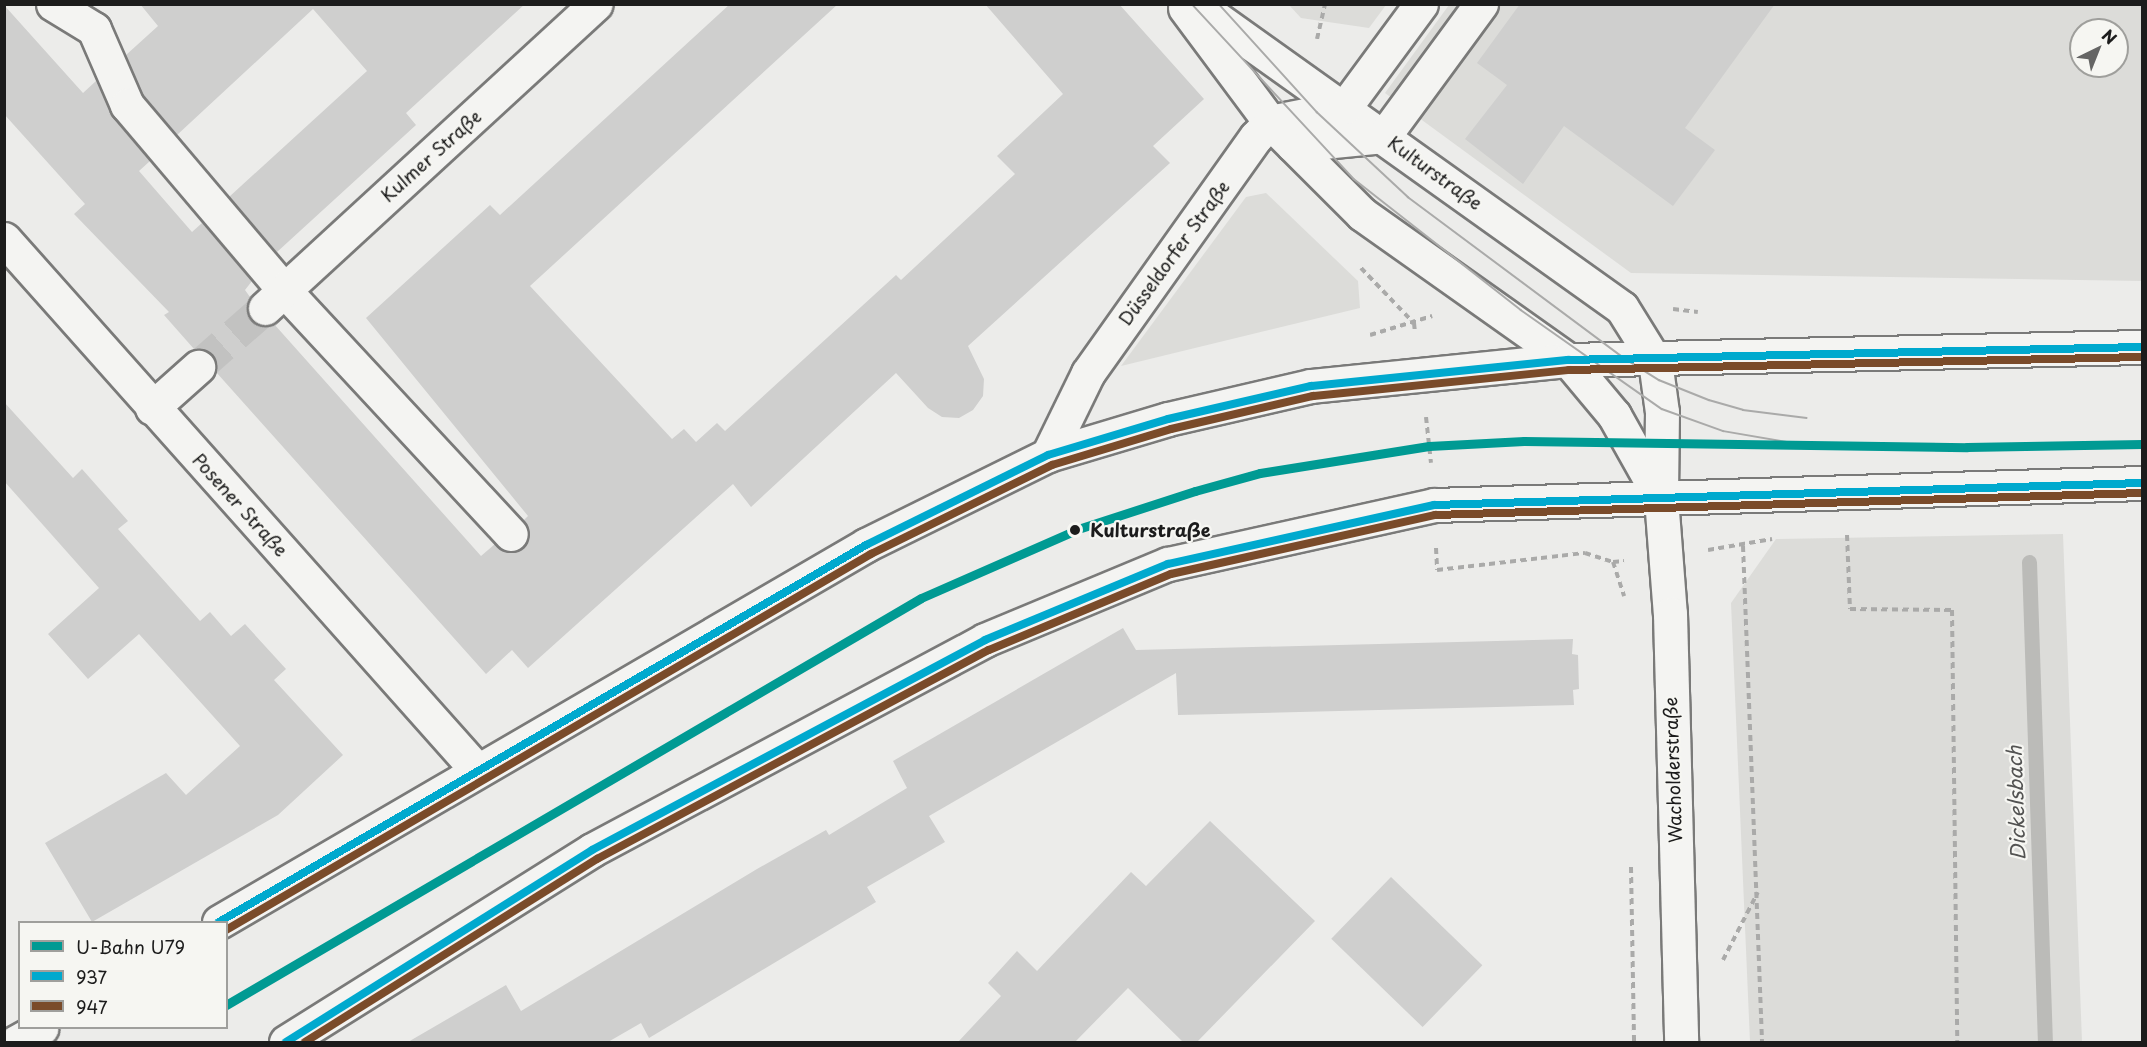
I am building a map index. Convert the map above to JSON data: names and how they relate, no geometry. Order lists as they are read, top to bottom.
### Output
{
  "streets": {
    "main road": [
      "Kulmer Straße",
      "Kulturstraße",
      "Düsseldorfer Straße",
      "Posener Straße",
      "Wacholderstraße"
    ]
  },
  "crossings": [
    ["Kulturstraße", "Wacholderstraße"]
  ],
  "water": ["Dickelsbach"],
  "places": ["Kulturstraße"],
  "lines": ["transit line 937", "transit line 947", "metro line U79"],
  "legend": ["U-Bahn U79", "937", "947"],
  "north": "top right"
}
